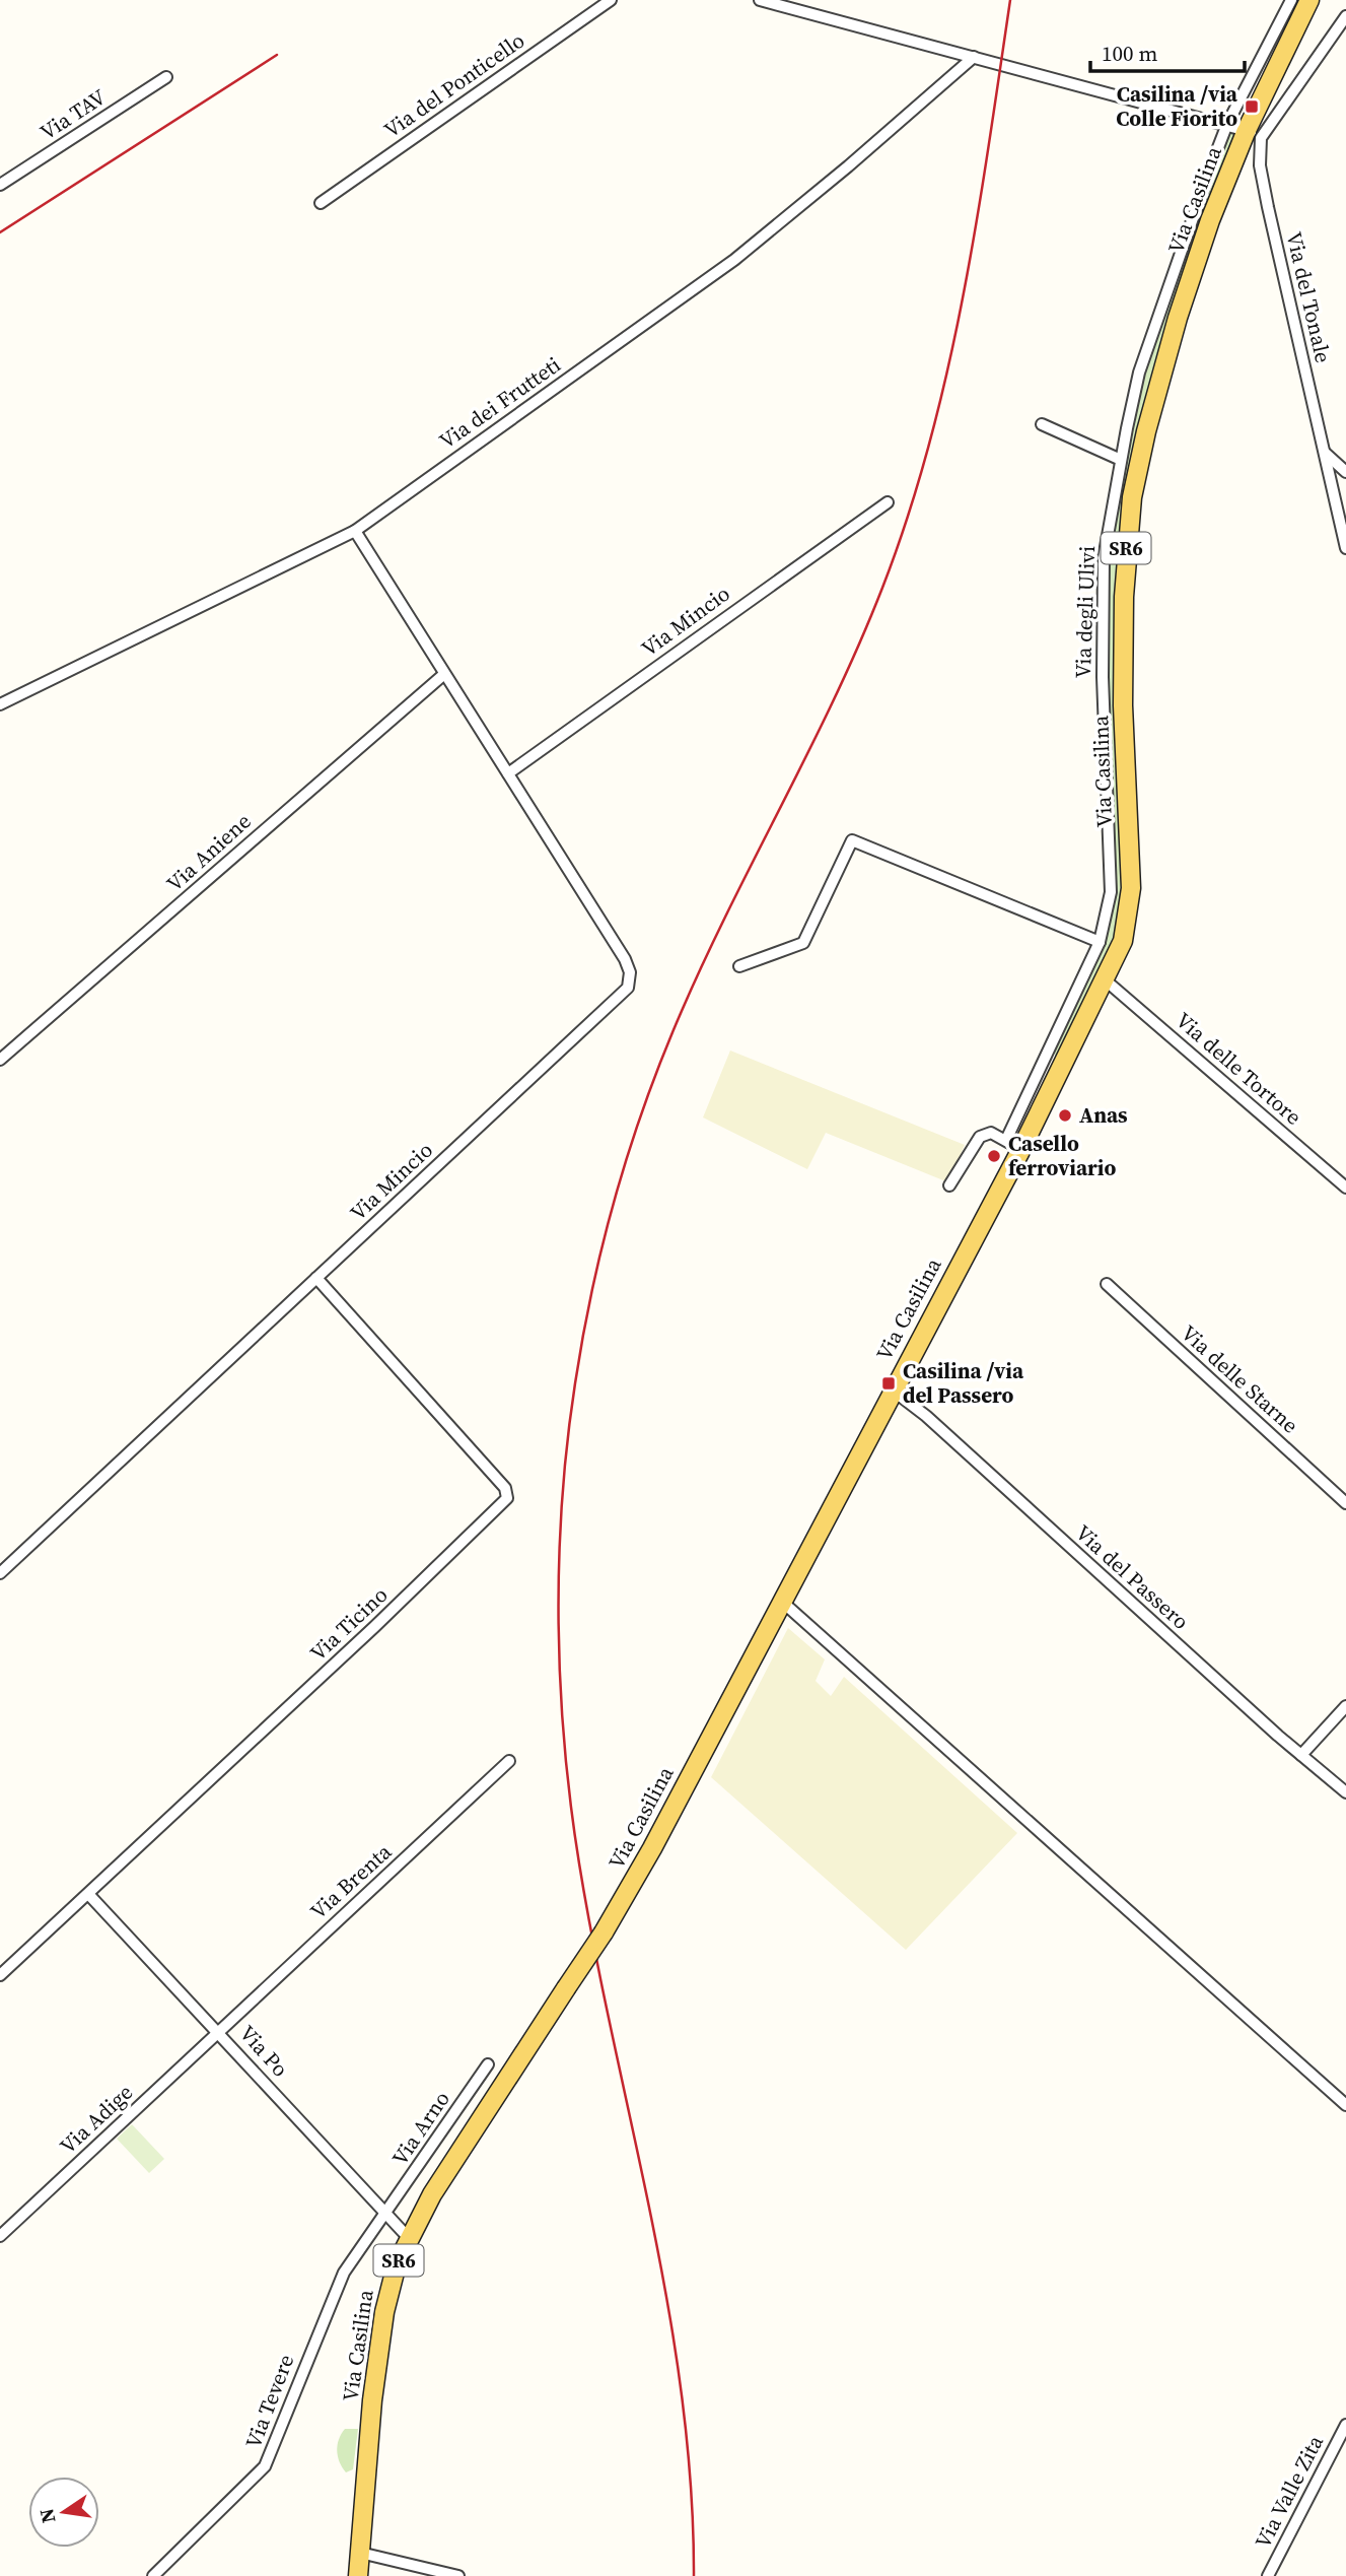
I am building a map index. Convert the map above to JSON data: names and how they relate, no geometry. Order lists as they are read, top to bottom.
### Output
{
  "streets": {
    "main road": ["Via Casilina", "SR6"],
    "street": [
      "Via del Ponticello",
      "Via TAV",
      "Via del Tonale",
      "Via dei Frutteti",
      "Via degli Ulivi",
      "Via Mincio",
      "Via Aniene",
      "Via delle Tortore",
      "Via delle Starne",
      "Via del Passero",
      "Via Ticino",
      "Via Brenta",
      "Via Po",
      "Via Adige",
      "Via Arno",
      "Via Tevere",
      "Via Valle Zita"
    ]
  },
  "crossings": [
    ["Via Casilina", "Via del Tonale"],
    ["Via Casilina", "Via degli Ulivi"],
    ["Via Casilina", "Via delle Tortore"],
    ["Via Casilina", "Via del Passero"],
    ["Via Casilina", "Via Po"],
    ["Via dei Frutteti", "Via Mincio"],
    ["Via Mincio", "Via Aniene"],
    ["Via Mincio", "Via Ticino"],
    ["Via Ticino", "Via Po"],
    ["Via Brenta", "Via Po"],
    ["Via Brenta", "Via Adige"],
    ["Via Po", "Via Adige"],
    ["Via Po", "Via Arno"],
    ["Via Po", "Via Tevere"],
    ["Via Arno", "Via Tevere"]
  ],
  "places": {
    "transit": ["Casilina /via Colle Fiorito", "Casilina /via del Passero"],
    "other": ["Anas", "Casello ferroviario"]
  },
  "scale_bar": "100 m",
  "north": "left"
}
